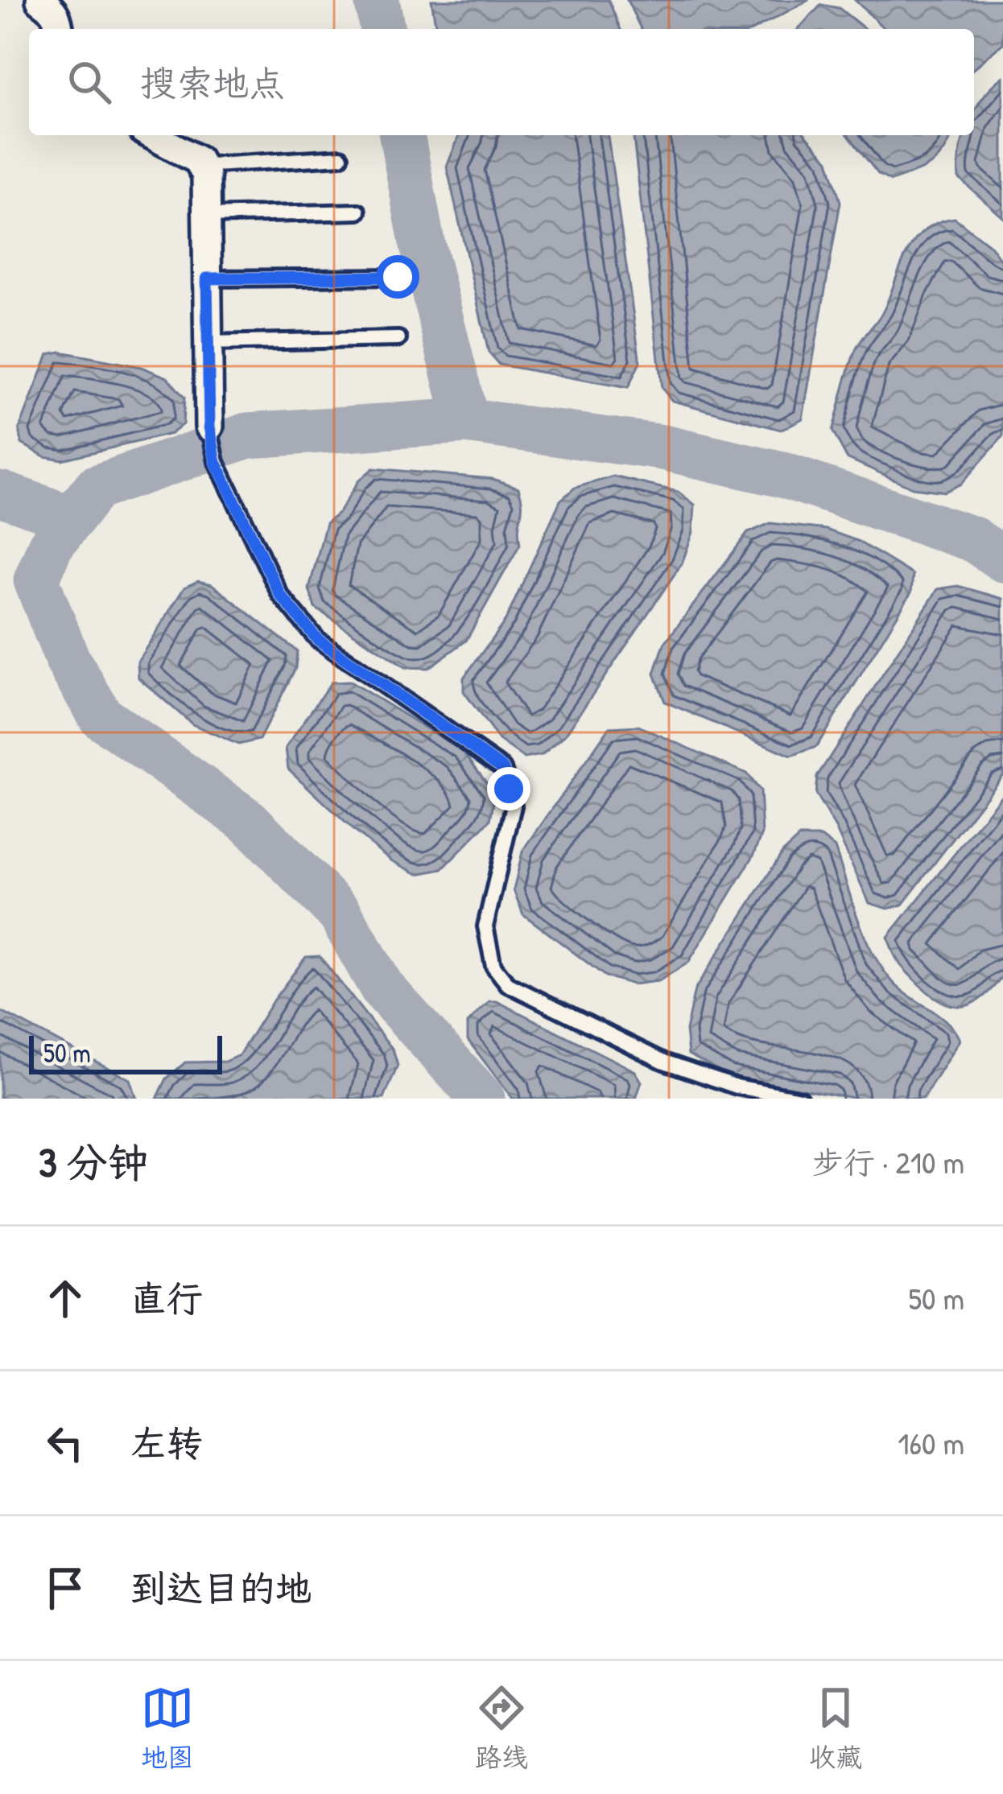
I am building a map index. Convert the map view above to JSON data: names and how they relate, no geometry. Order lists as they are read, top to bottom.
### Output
{
  "scale_bar": "50 m",
  "page": {
    "search": "搜索地点",
    "scale": "50 m",
    "heading": ["3 分钟", "步行 · 210 m"],
    "list": [
      ["直行", "50 m"],
      ["左转", "160 m"],
      "到达目的地"
    ],
    "nav": ["地图", "路线", "收藏"]
  }
}
